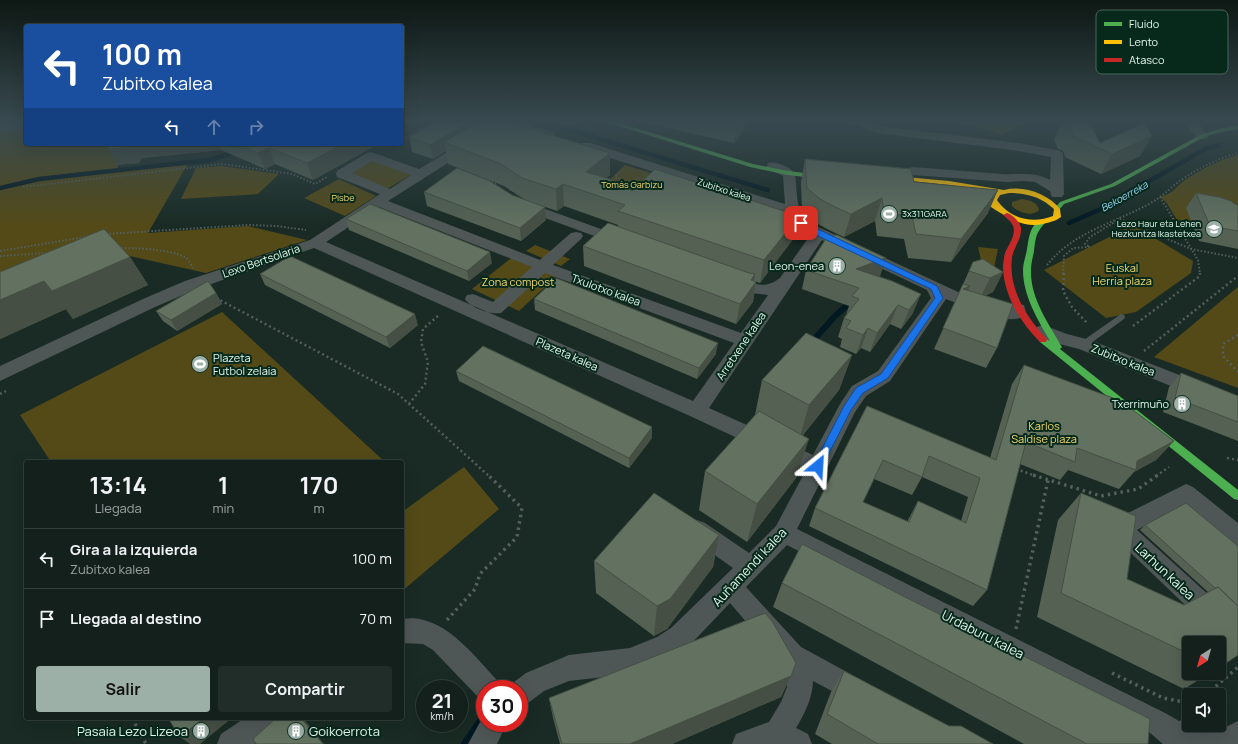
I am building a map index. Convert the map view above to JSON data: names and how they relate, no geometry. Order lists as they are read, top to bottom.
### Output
{
  "streets": {
    "street": [
      "Zubitxo kalea",
      "Lexo Bertsolaria",
      "Txulotxo kalea",
      "Arretxene kalea",
      "Plazeta kalea",
      "Auñamendi kalea",
      "Larhun kalea",
      "Urdaburu kalea"
    ]
  },
  "crossings": [
    ["Zubitxo kalea", "Arretxene kalea"],
    ["Zubitxo kalea", "Auñamendi kalea"],
    ["Lexo Bertsolaria", "Txulotxo kalea"],
    ["Lexo Bertsolaria", "Plazeta kalea"],
    ["Txulotxo kalea", "Arretxene kalea"],
    ["Arretxene kalea", "Plazeta kalea"],
    ["Plazeta kalea", "Auñamendi kalea"],
    ["Auñamendi kalea", "Urdaburu kalea"]
  ],
  "water": ["Bekoerreka"],
  "parks": [
    "Tomás Garbizu",
    "Pisbe",
    "Euskal Herria plaza",
    "Zona compost",
    "Karlos Saldise plaza"
  ],
  "places": {
    "sports": ["3x311GARA", "Plazeta Futbol zelaia"],
    "school or university": ["Lezo Haur eta Lehen Hezkuntza Ikastetxea"],
    "building": [
      "Leon-enea",
      "Txerrimuño",
      "Pasaia Lezo Lizeoa",
      "Goikoerrota"
    ]
  },
  "legend": ["Fluido", "Lento", "Atasco"],
  "north": "bottom left",
  "page": {
    "turn": ["100 m", "Zubitxo kalea"],
    "eta": [
      "13:14",
      "Llegada",
      "1",
      "min",
      "170",
      "m"
    ],
    "list": [
      {
        "name": "Gira a la izquierda",
        "note": "Zubitxo kalea",
        "value": "100 m"
      },
      {
        "name": "Llegada al destino",
        "value": "70 m"
      }
    ],
    "buttons": ["Salir", "Compartir"],
    "speed": "21 km/h",
    "limit": "30"
  }
}
